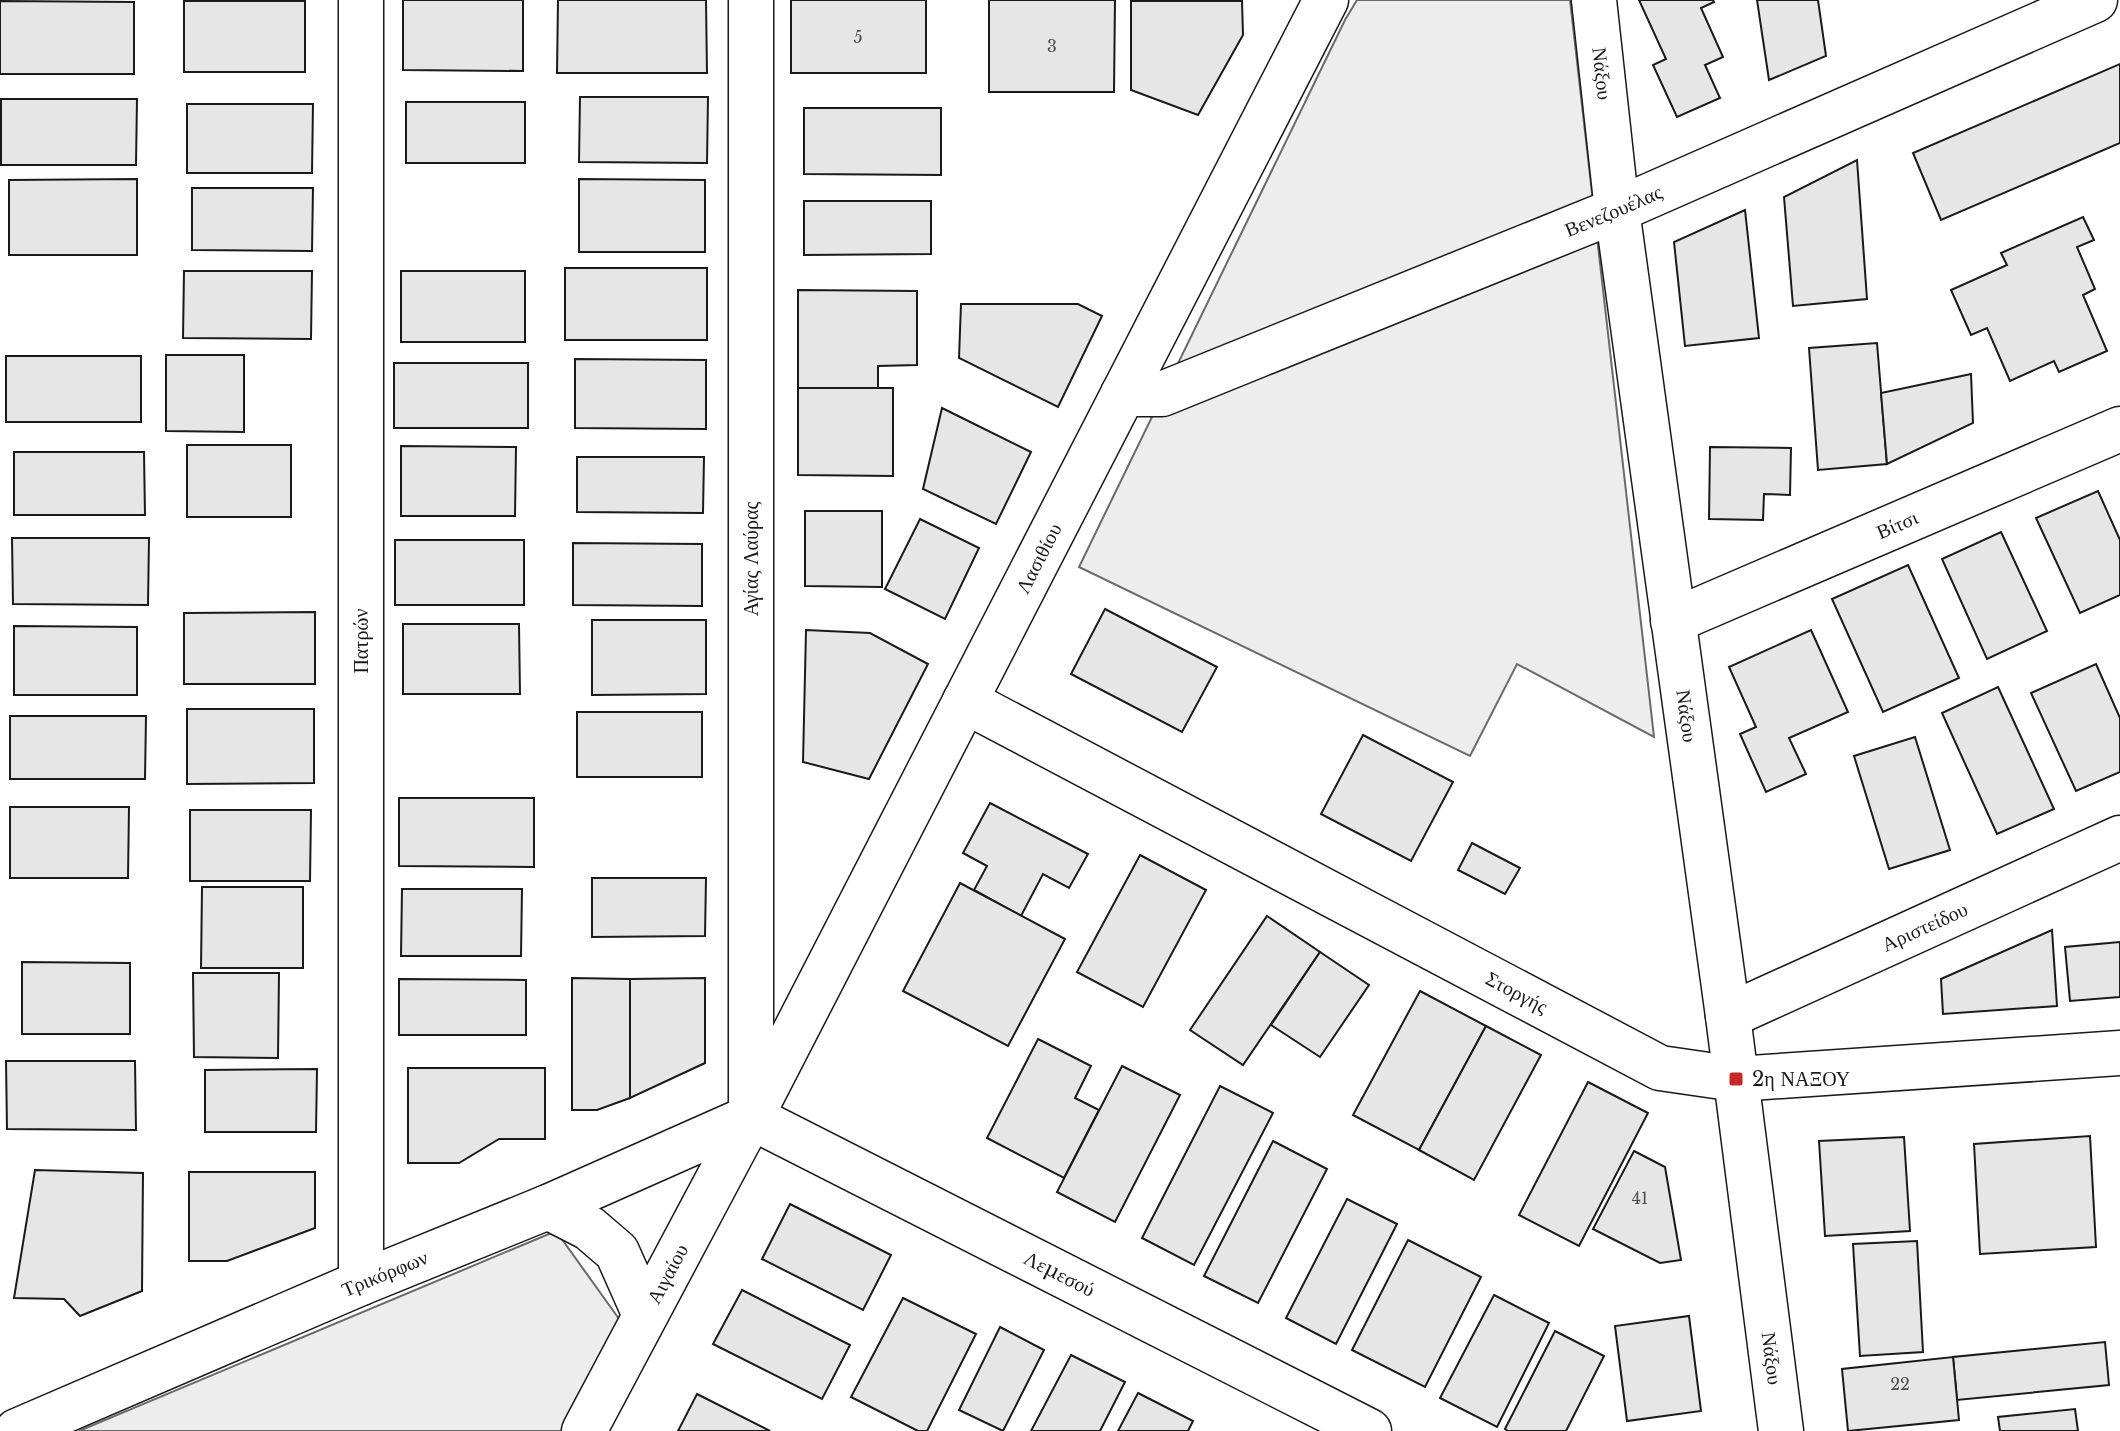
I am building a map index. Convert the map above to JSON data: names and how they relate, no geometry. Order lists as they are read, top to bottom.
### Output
{
  "streets": {
    "street": [
      "Νάξου",
      "Βενεζουέλας",
      "Βίτσι",
      "Αγίας Λαύρας",
      "Λασιθίου",
      "Πατρών",
      "Αριστείδου",
      "Στοργής",
      "Τρικόρφων",
      "Αιγαίου",
      "Λεμεσού"
    ]
  },
  "crossings": [
    ["Νάξου", "Βενεζουέλας"],
    ["Νάξου", "Βίτσι"],
    ["Νάξου", "Αριστείδου"],
    ["Νάξου", "Στοργής"],
    ["Βενεζουέλας", "Λασιθίου"],
    ["Αγίας Λαύρας", "Λασιθίου"],
    ["Αγίας Λαύρας", "Τρικόρφων"],
    ["Αγίας Λαύρας", "Αιγαίου"],
    ["Αγίας Λαύρας", "Λεμεσού"],
    ["Λασιθίου", "Στοργής"],
    ["Λασιθίου", "Τρικόρφων"],
    ["Λασιθίου", "Αιγαίου"],
    ["Λασιθίου", "Λεμεσού"],
    ["Πατρών", "Τρικόρφων"],
    ["Τρικόρφων", "Αιγαίου"],
    ["Τρικόρφων", "Λεμεσού"],
    ["Αιγαίου", "Λεμεσού"]
  ],
  "places": {
    "transit": ["2η ΝΑΞΟΥ"]
  },
  "house_numbers": [
    "5",
    "3",
    "41",
    "22"
  ]
}
